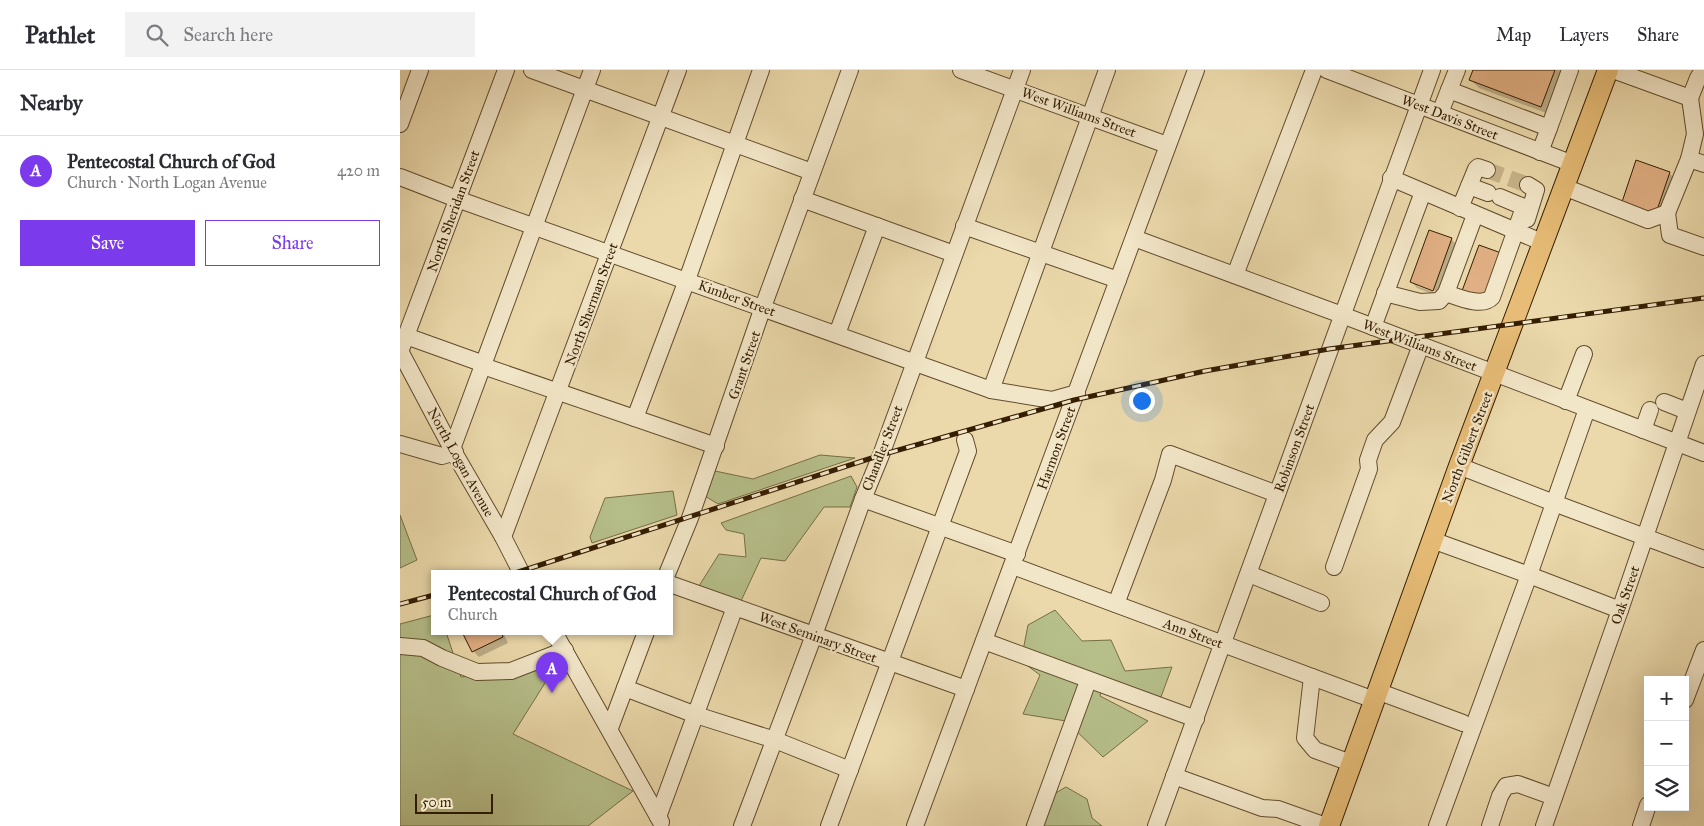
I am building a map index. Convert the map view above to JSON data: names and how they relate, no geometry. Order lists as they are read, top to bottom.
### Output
{
  "streets": {
    "main road": ["North Gilbert Street"],
    "street": [
      "West Williams Street",
      "West Davis Street",
      "North Sheridan Street",
      "Kimber Street",
      "North Sherman Street",
      "Grant Street",
      "Chandler Street",
      "Harmon Street",
      "Robinson Street",
      "North Logan Avenue",
      "Oak Street",
      "Ann Street",
      "West Seminary Street"
    ]
  },
  "crossings": [
    ["West Williams Street", "North Gilbert Street"],
    ["West Williams Street", "Chandler Street"],
    ["West Williams Street", "Harmon Street"],
    ["West Williams Street", "Robinson Street"],
    ["West Williams Street", "Oak Street"],
    ["West Davis Street", "North Gilbert Street"],
    ["West Davis Street", "Robinson Street"],
    ["North Sheridan Street", "Kimber Street"],
    ["North Sheridan Street", "North Logan Avenue"],
    ["Kimber Street", "North Sherman Street"],
    ["Kimber Street", "Grant Street"],
    ["Kimber Street", "Chandler Street"],
    ["Kimber Street", "Harmon Street"],
    ["North Sherman Street", "North Logan Avenue"],
    ["North Gilbert Street", "Ann Street"],
    ["Chandler Street", "Ann Street"],
    ["Chandler Street", "West Seminary Street"],
    ["Harmon Street", "Ann Street"],
    ["Harmon Street", "West Seminary Street"],
    ["Robinson Street", "Ann Street"]
  ],
  "scale_bar": "50 m",
  "page": {
    "header": "Pathlet",
    "search": "Search here",
    "nav": ["Map", "Layers", "Share"],
    "heading": "Nearby",
    "list": [
      {
        "mark": "A",
        "name": "Pentecostal Church of God",
        "note": "Church · North Logan Avenue",
        "value": "420 m"
      }
    ],
    "buttons": ["Save", "Share"],
    "popup": ["Pentecostal Church of God", "Church"],
    "pins": "A",
    "map_buttons": ["+", "−"],
    "scale": "50 m"
  }
}
